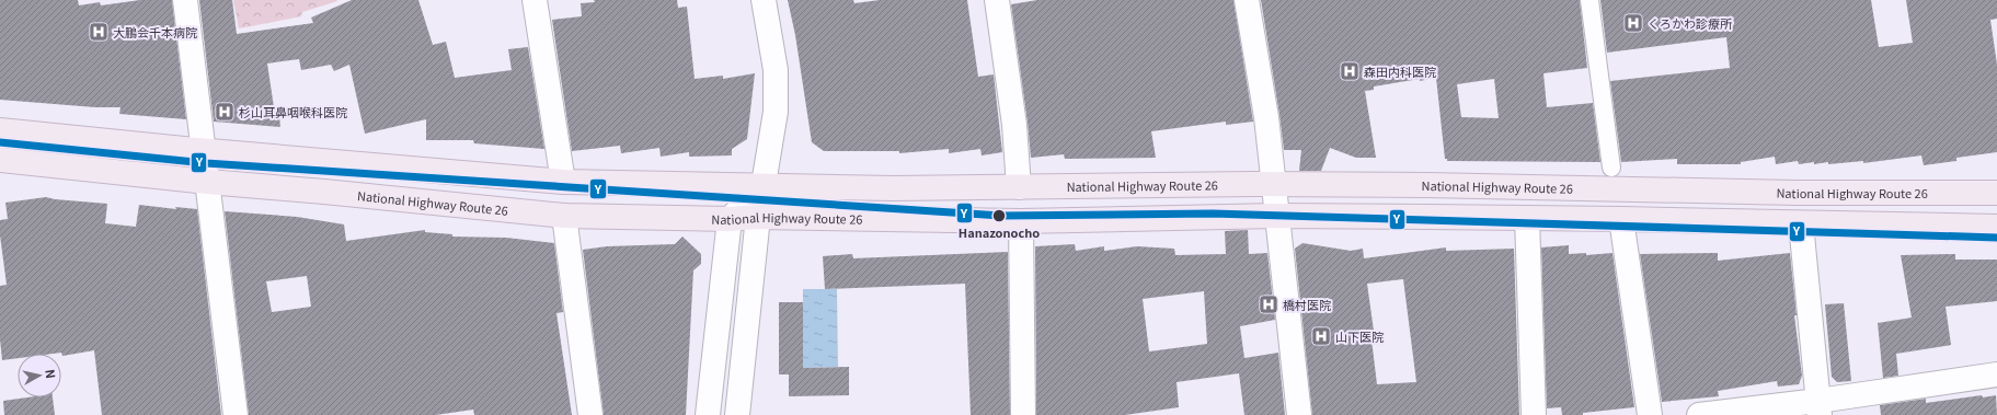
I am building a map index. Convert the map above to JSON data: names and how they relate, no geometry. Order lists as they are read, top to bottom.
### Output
{
  "streets": {
    "highway": ["National Highway Route 26"]
  },
  "places": {
    "hospital": [
      "くろかわ診療所",
      "大鵬会千本病院",
      "森田内科医院",
      "杉山耳鼻咽喉科医院",
      "橋村医院",
      "山下医院"
    ],
    "other": ["Hanazonocho"]
  },
  "lines": ["transit line Y"],
  "north": "right"
}
